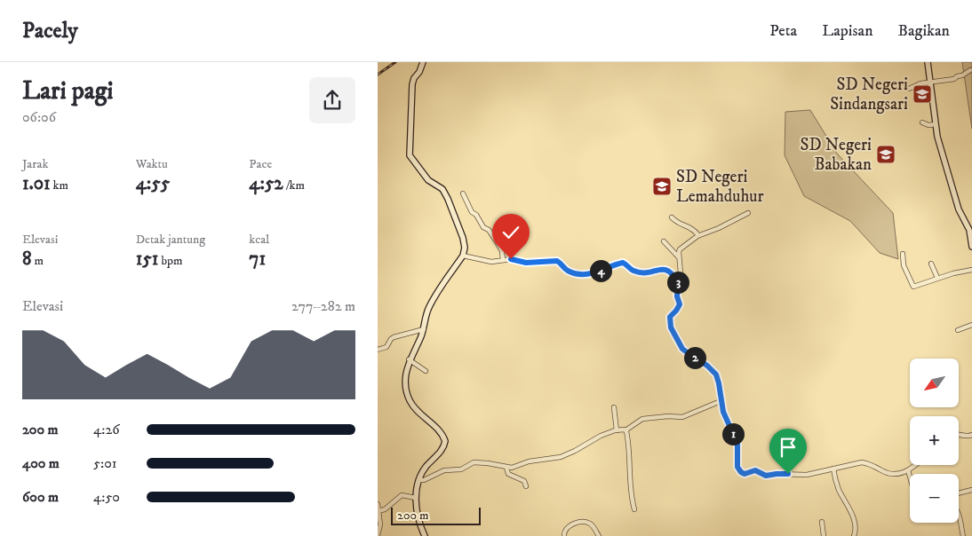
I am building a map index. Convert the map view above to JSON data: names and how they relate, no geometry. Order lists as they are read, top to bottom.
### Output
{
  "places": {
    "school or university": ["SD Negeri Sindangsari", "SD Negeri Babakan", "SD Negeri Lemahduhur"]
  },
  "scale_bar": "200 m",
  "north": "bottom left",
  "page": {
    "header": "Pacely",
    "nav": ["Peta", "Lapisan", "Bagikan"],
    "heading": ["Lari pagi", "06:06"],
    "stats": [
      ["Jarak", "1.01 km"],
      ["Waktu", "4:55"],
      ["Pace", "4:52 /km"],
      ["Elevasi", "8 m"],
      ["Detak jantung", "151 bpm"],
      ["kcal", "71"]
    ],
    "pins": [
      "4",
      "3",
      "2",
      "1"
    ],
    "chart": ["Elevasi", "277–282 m"],
    "map_buttons": ["+", "−"],
    "list": [
      {
        "name": "200 m",
        "note": "4:26"
      },
      {
        "name": "400 m",
        "note": "5:01"
      },
      {
        "name": "600 m",
        "note": "4:50"
      }
    ],
    "scale": "200 m"
  }
}
